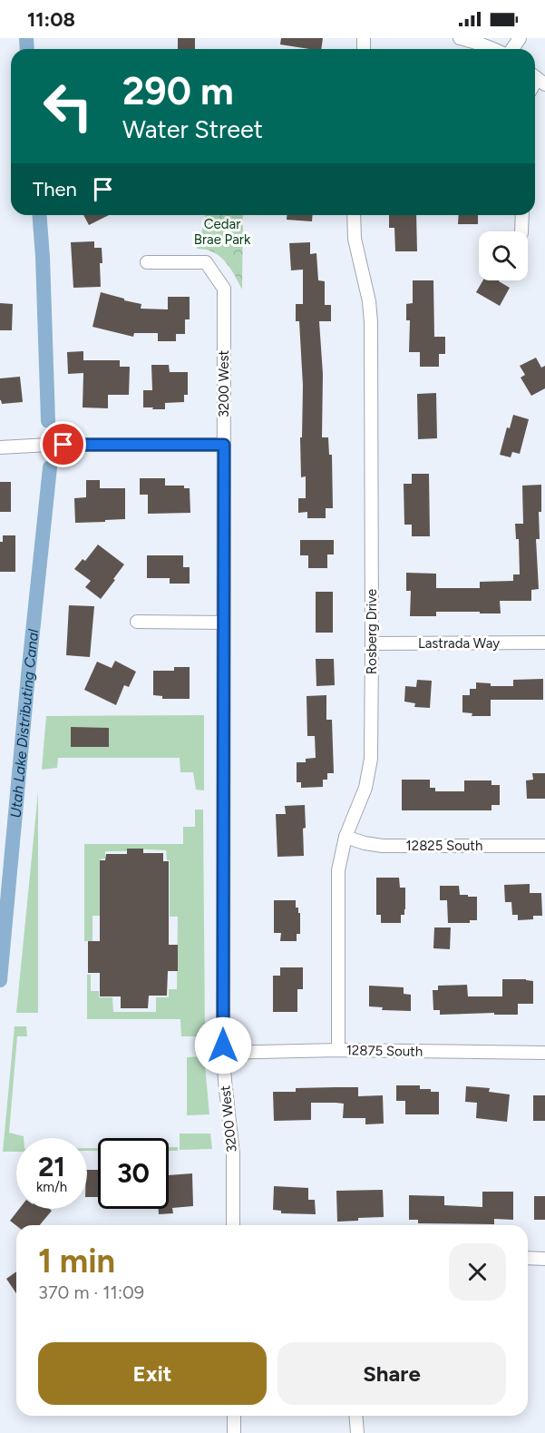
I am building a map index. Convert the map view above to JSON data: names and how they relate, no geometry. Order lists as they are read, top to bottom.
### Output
{
  "streets": {
    "street": [
      "3200 West",
      "Rosberg Drive",
      "Lastrada Way",
      "12825 South",
      "12875 South"
    ]
  },
  "crossings": [
    ["3200 West", "12875 South"],
    ["Rosberg Drive", "Lastrada Way"],
    ["Rosberg Drive", "12825 South"],
    ["Rosberg Drive", "12875 South"]
  ],
  "water": ["Utah Lake Distributing Canal"],
  "parks": ["Cedar Brae Park"],
  "page": {
    "status": "11:08",
    "turn": ["290 m", "Water Street"],
    "then": "Then",
    "speed": "21 km/h",
    "limit": "30",
    "heading": ["1 min", "370 m · 11:09"],
    "buttons": ["Exit", "Share"]
  }
}
